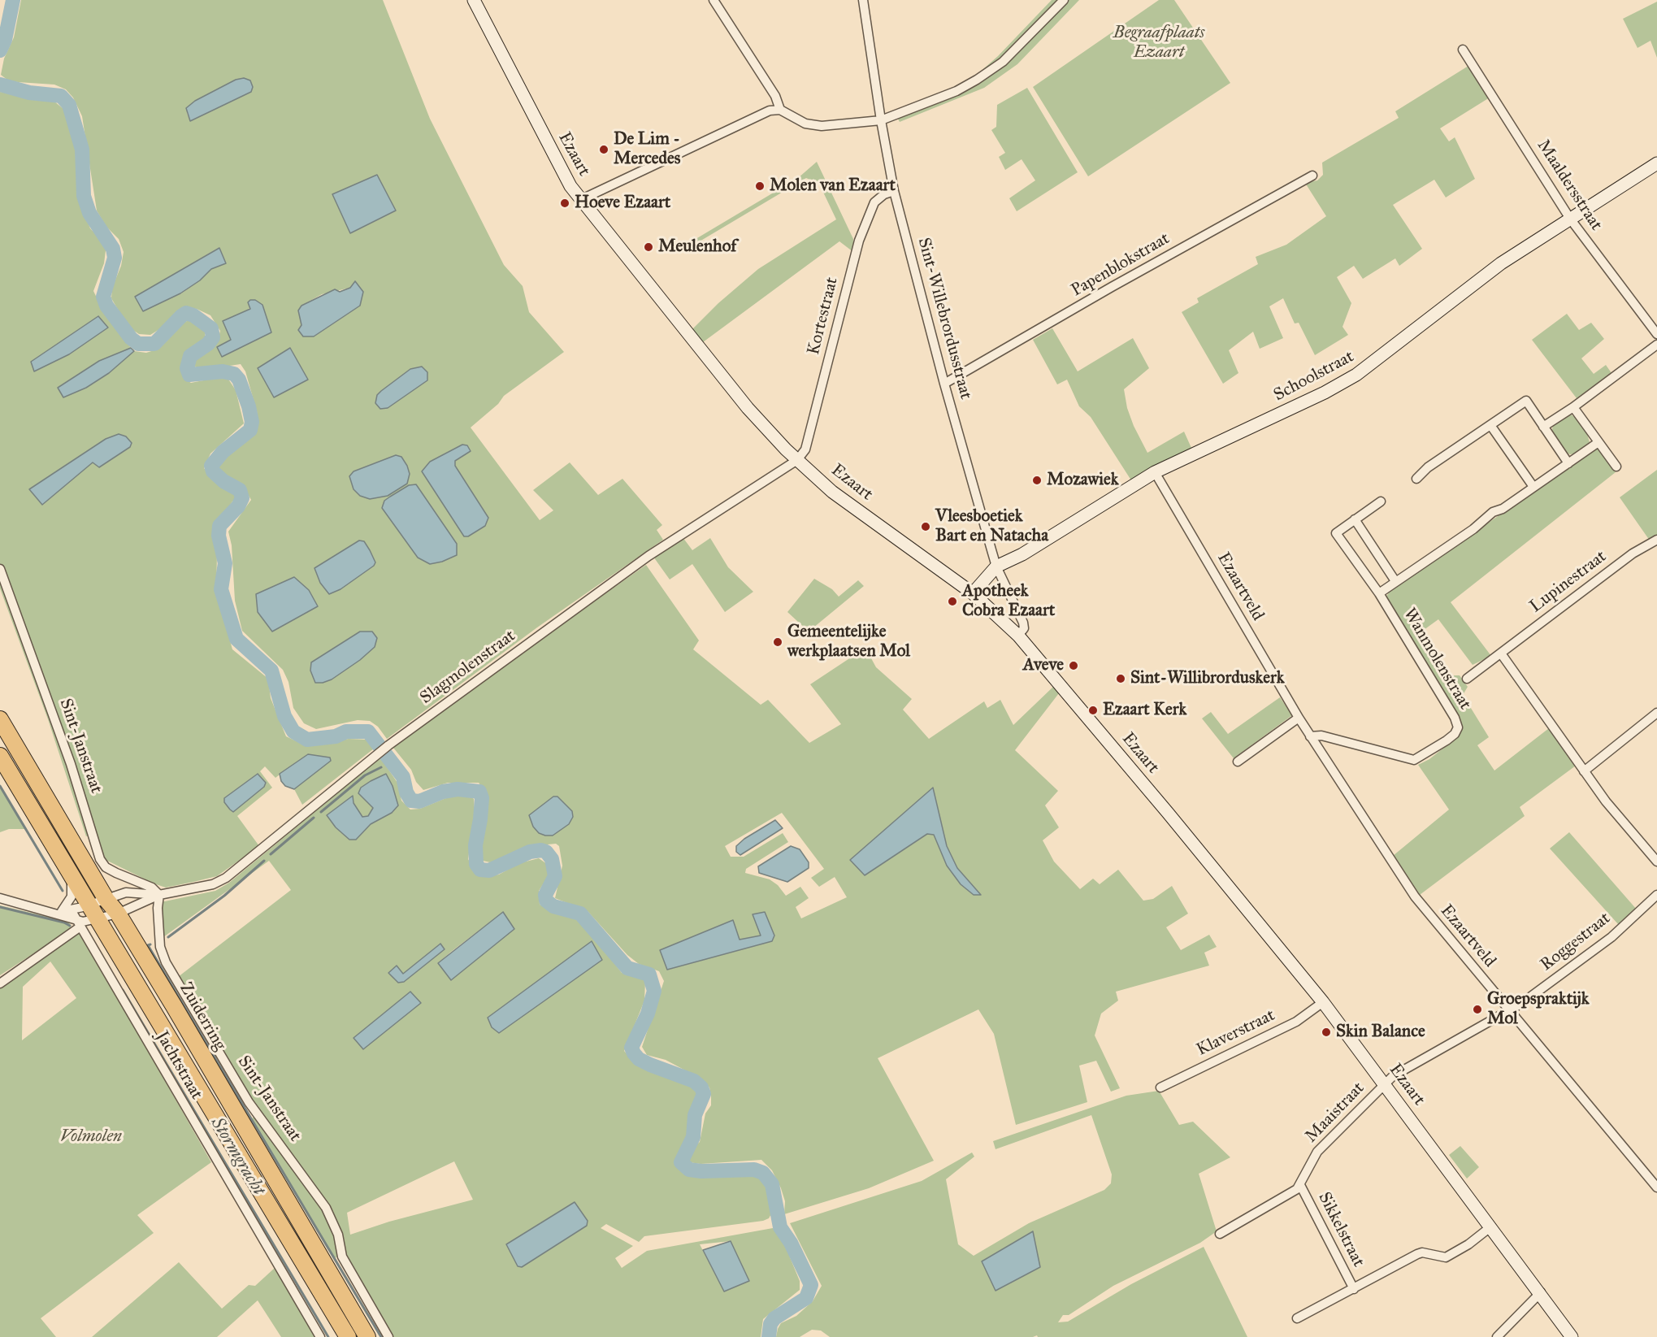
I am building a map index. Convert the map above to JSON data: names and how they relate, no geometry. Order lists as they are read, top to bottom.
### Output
{
  "streets": {
    "highway": ["Zuiderring"],
    "main road": ["Ezaart", "Schoolstraat"],
    "street": [
      "Maaldersstraat",
      "Papenblokstraat",
      "Kortestraat",
      "Sint-Willebrordusstraat",
      "Lupinestraat",
      "Ezaartveld",
      "Wanmolenstraat",
      "Slagmolenstraat",
      "Sint-Janstraat",
      "Roggestraat",
      "Klaverstraat",
      "Jachtstraat",
      "Maaistraat",
      "Sikkelstraat"
    ]
  },
  "crossings": [
    ["Ezaart", "Kortestraat"],
    ["Ezaart", "Sint-Willebrordusstraat"],
    ["Ezaart", "Schoolstraat"],
    ["Ezaart", "Slagmolenstraat"],
    ["Ezaart", "Roggestraat"],
    ["Ezaart", "Klaverstraat"],
    ["Ezaart", "Maaistraat"],
    ["Ezaart", "Sikkelstraat"],
    ["Maaldersstraat", "Schoolstraat"],
    ["Papenblokstraat", "Sint-Willebrordusstraat"],
    ["Kortestraat", "Sint-Willebrordusstraat"],
    ["Kortestraat", "Slagmolenstraat"],
    ["Sint-Willebrordusstraat", "Schoolstraat"],
    ["Schoolstraat", "Ezaartveld"],
    ["Ezaartveld", "Wanmolenstraat"],
    ["Ezaartveld", "Roggestraat"],
    ["Slagmolenstraat", "Sint-Janstraat"],
    ["Slagmolenstraat", "Zuiderring"],
    ["Slagmolenstraat", "Jachtstraat"],
    ["Roggestraat", "Maaistraat"],
    ["Maaistraat", "Sikkelstraat"]
  ],
  "water": ["Stormgracht"],
  "parks": ["Begraafplaats Ezaart", "Volmolen"],
  "places": [
    "De Lim - Mercedes",
    "Molen van Ezaart",
    "Hoeve Ezaart",
    "Meulenhof",
    "Mozawiek",
    "Vleesboetiek Bart en Natacha",
    "Apotheek Cobra Ezaart",
    "Gemeentelijke werkplaatsen Mol",
    "Aveve",
    "Sint-Willibrorduskerk",
    "Ezaart Kerk",
    "Groepspraktijk Mol",
    "Skin Balance"
  ]
}
